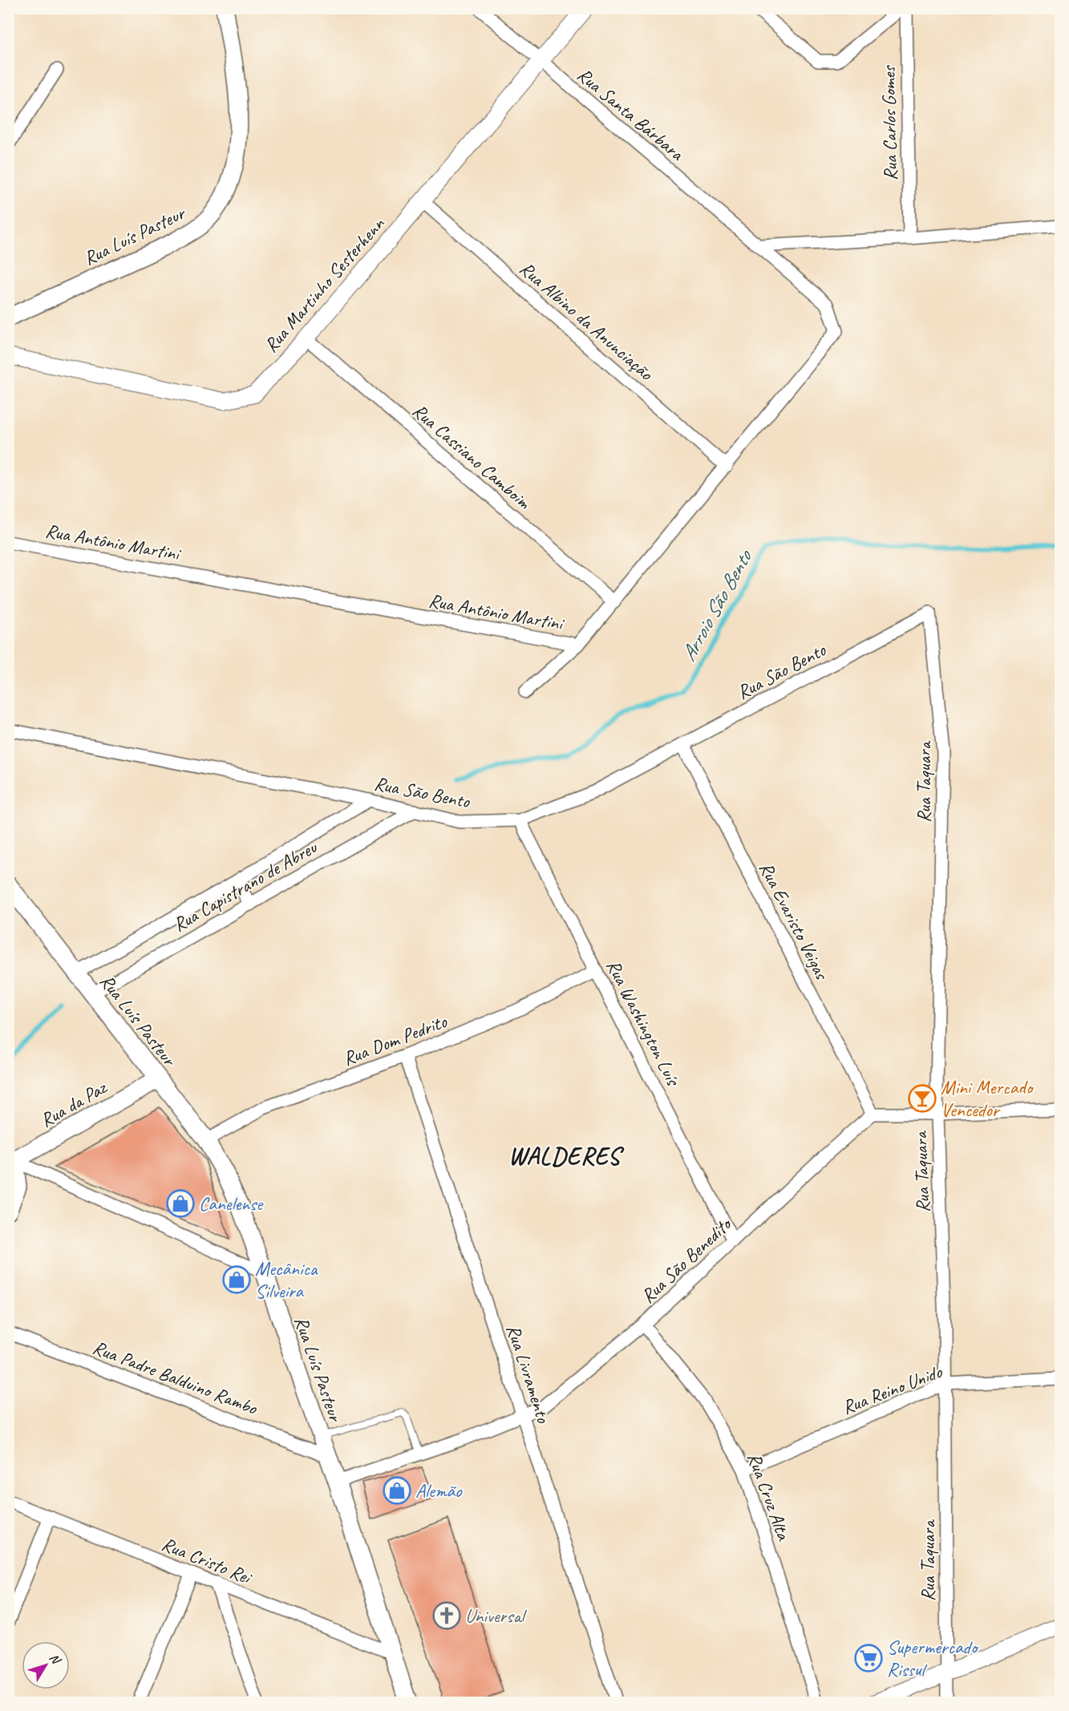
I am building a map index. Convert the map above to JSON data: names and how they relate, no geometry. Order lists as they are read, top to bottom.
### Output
{
  "streets": {
    "main road": ["Rua Luís Pasteur", "Rua da Paz"],
    "street": [
      "Rua Santa Bárbara",
      "Rua Carlos Gomes",
      "Rua Martinho Sesterhenn",
      "Rua Albino da Anunciação",
      "Rua Cassiano Camboim",
      "Rua Antônio Martini",
      "Rua São Bento",
      "Rua Taquara",
      "Rua Capistrano de Abreu",
      "Rua Evaristo Veigas",
      "Rua Washington Luís",
      "Rua Dom Pedrito",
      "Rua São Benedito",
      "Rua Livramento",
      "Rua Padre Balduino Rambo",
      "Rua Reino Unido",
      "Rua Cruz Alta",
      "Rua Cristo Rei"
    ]
  },
  "crossings": [
    ["Rua Santa Bárbara", "Rua Martinho Sesterhenn"],
    ["Rua Santa Bárbara", "Rua Antônio Martini"],
    ["Rua Luís Pasteur", "Rua Capistrano de Abreu"],
    ["Rua Luís Pasteur", "Rua Dom Pedrito"],
    ["Rua Luís Pasteur", "Rua da Paz"],
    ["Rua Luís Pasteur", "Rua São Benedito"],
    ["Rua Luís Pasteur", "Rua Padre Balduino Rambo"],
    ["Rua Luís Pasteur", "Rua Cristo Rei"],
    ["Rua Martinho Sesterhenn", "Rua Albino da Anunciação"],
    ["Rua Martinho Sesterhenn", "Rua Cassiano Camboim"],
    ["Rua Albino da Anunciação", "Rua Antônio Martini"],
    ["Rua Cassiano Camboim", "Rua Antônio Martini"],
    ["Rua São Bento", "Rua Taquara"],
    ["Rua São Bento", "Rua Capistrano de Abreu"],
    ["Rua São Bento", "Rua Evaristo Veigas"],
    ["Rua São Bento", "Rua Washington Luís"],
    ["Rua Taquara", "Rua Reino Unido"],
    ["Rua Evaristo Veigas", "Rua São Benedito"],
    ["Rua Washington Luís", "Rua Dom Pedrito"],
    ["Rua Washington Luís", "Rua São Benedito"],
    ["Rua Dom Pedrito", "Rua Livramento"],
    ["Rua São Benedito", "Rua Livramento"],
    ["Rua São Benedito", "Rua Cruz Alta"],
    ["Rua Reino Unido", "Rua Cruz Alta"]
  ],
  "districts": ["WALDERES"],
  "water": ["Arroio São Bento"],
  "places": {
    "bar": ["Mini Mercado Vencedor"],
    "shop": ["Canelense", "Mecânica Silveira", "Alemão"],
    "church": ["Universal"],
    "supermarket": ["Supermercado Rissul"]
  },
  "north": "top right"
}
